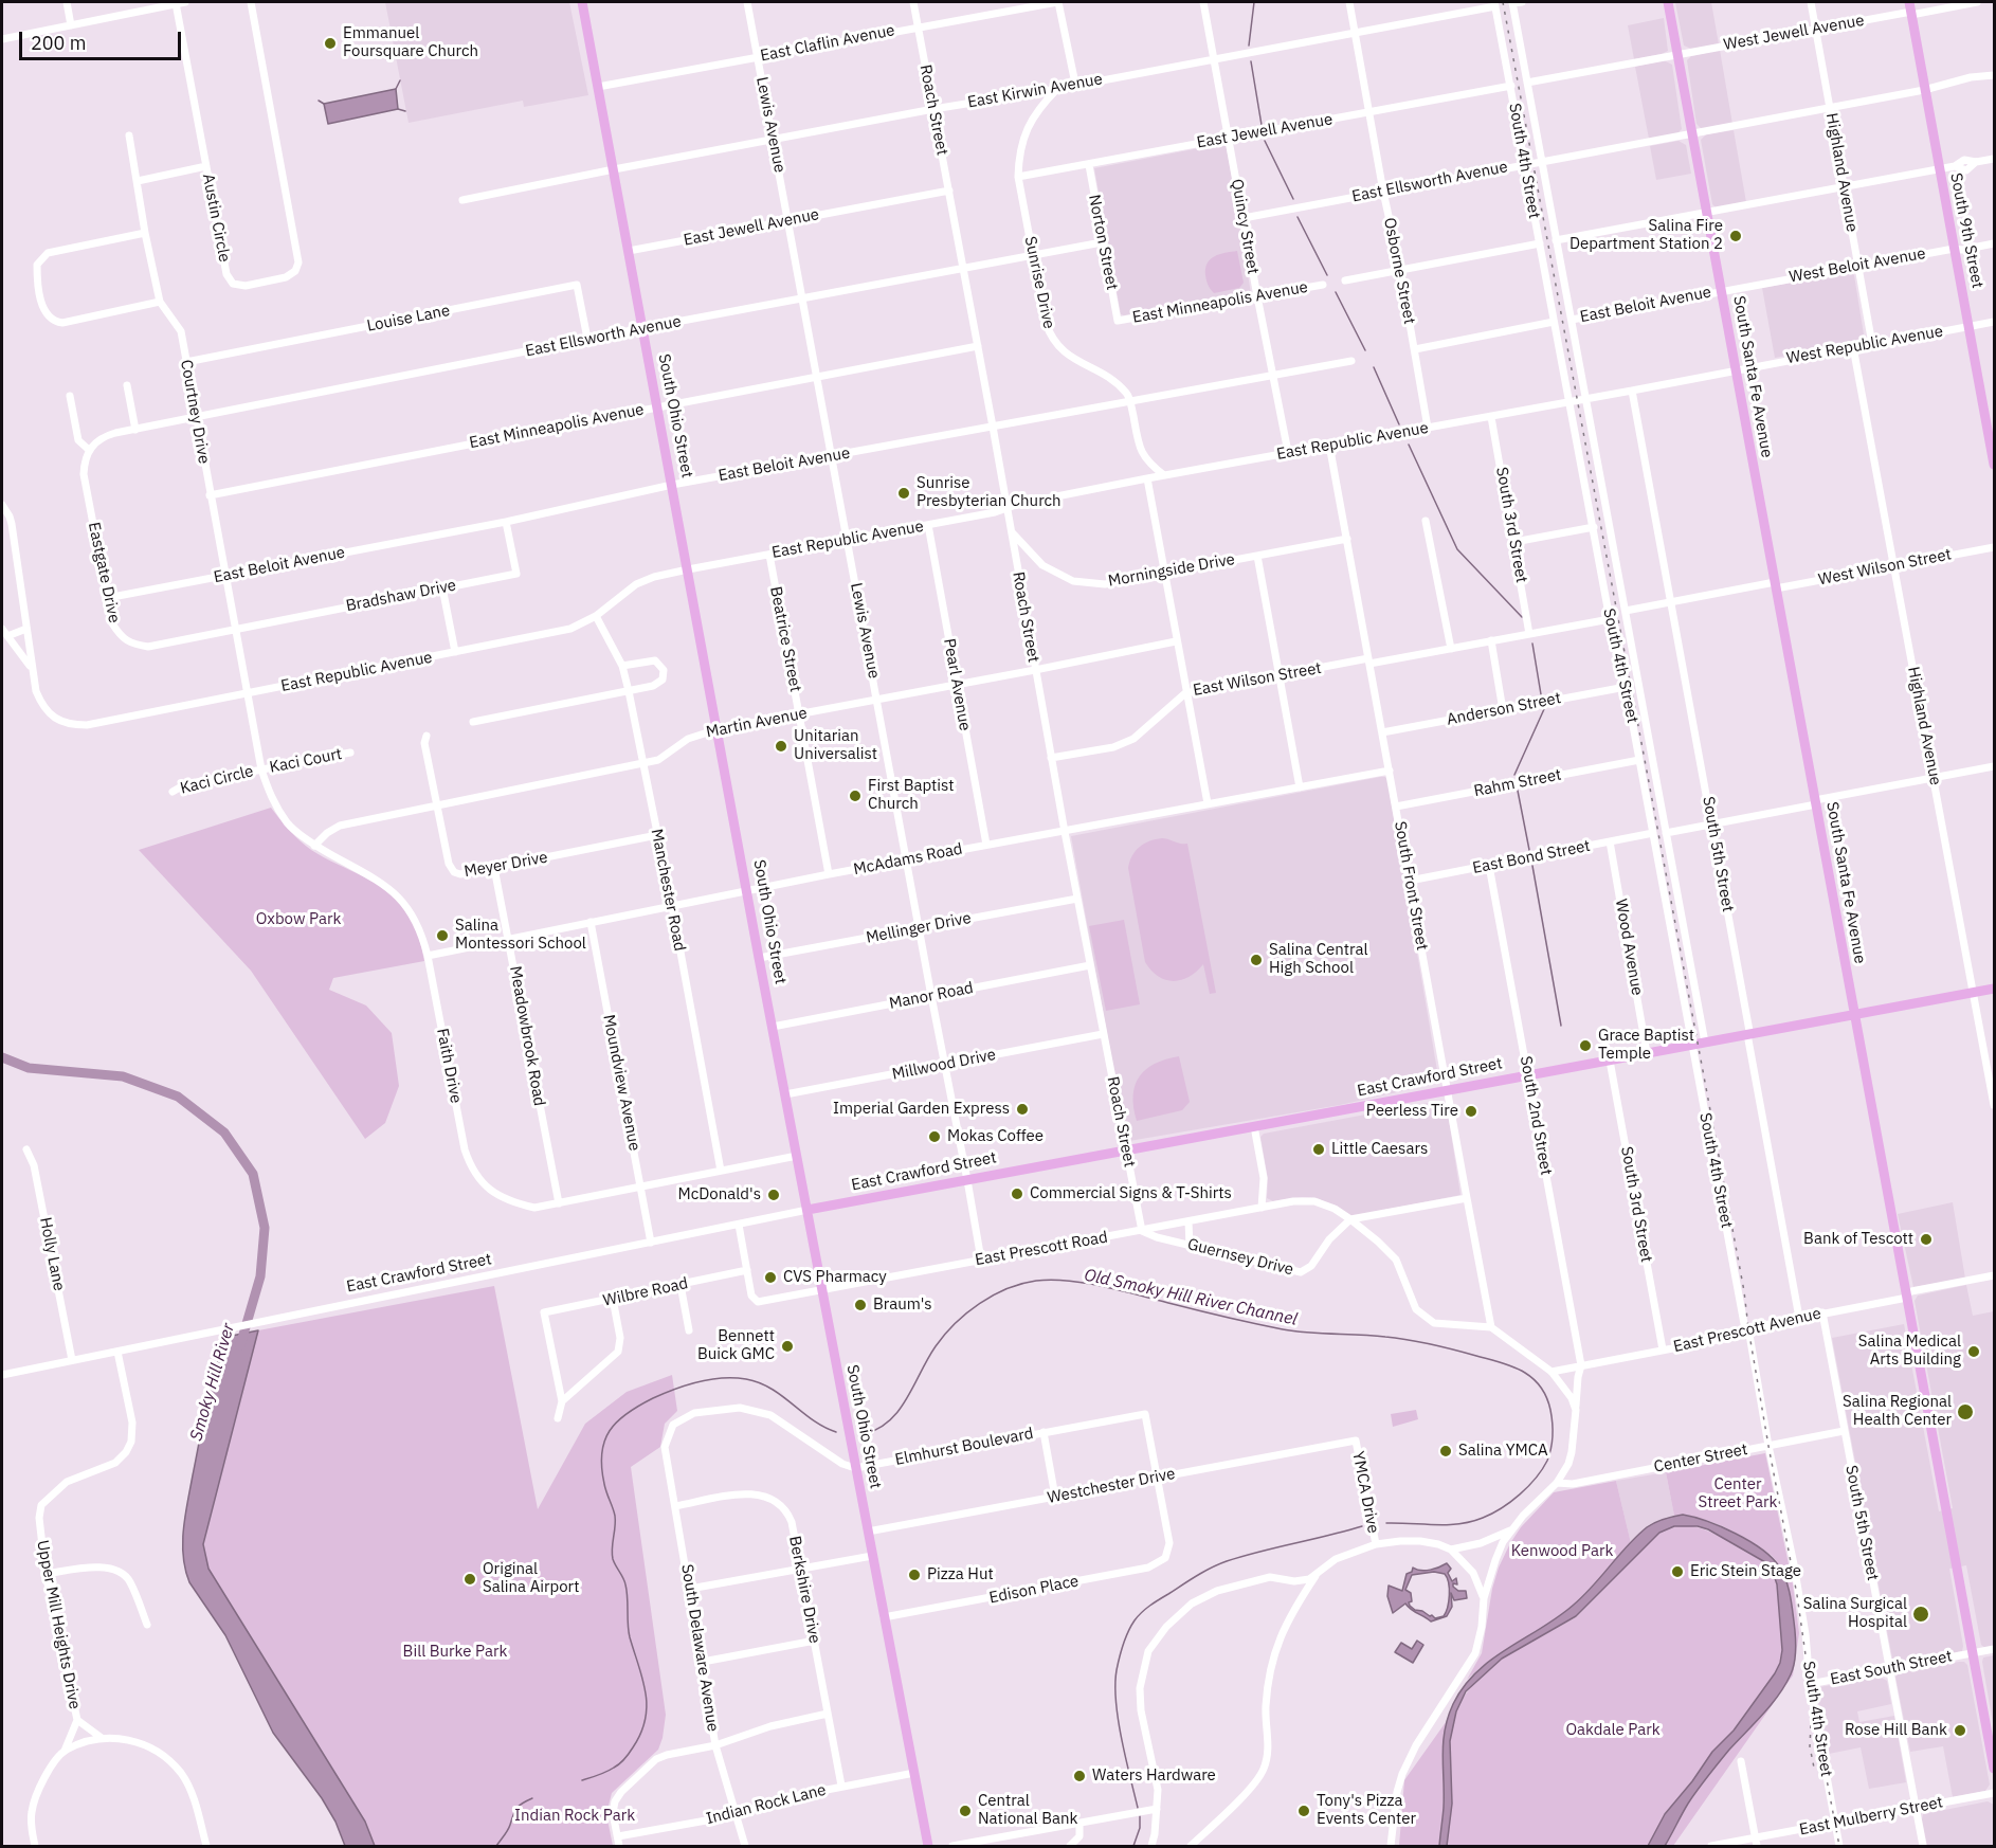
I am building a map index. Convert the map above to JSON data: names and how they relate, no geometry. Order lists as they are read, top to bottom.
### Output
{
  "streets": {
    "main road": [
      "South 9th Street",
      "South Santa Fe Avenue",
      "South Ohio Street",
      "East Crawford Street"
    ],
    "street": [
      "West Jewell Avenue",
      "East Claflin Avenue",
      "East Kirwin Avenue",
      "Roach Street",
      "Lewis Avenue",
      "East Jewell Avenue",
      "South 4th Street",
      "Highland Avenue",
      "East Ellsworth Avenue",
      "Austin Circle",
      "Quincy Street",
      "Norton Street",
      "West Beloit Avenue",
      "Osborne Street",
      "Sunrise Drive",
      "East Minneapolis Avenue",
      "East Beloit Avenue",
      "Louise Lane",
      "West Republic Avenue",
      "Courtney Drive",
      "East Republic Avenue",
      "South 3rd Street",
      "West Wilson Street",
      "Morningside Drive",
      "Eastgate Drive",
      "Bradshaw Drive",
      "Beatrice Street",
      "East Wilson Street",
      "Pearl Avenue",
      "Anderson Street",
      "Martin Avenue",
      "Kaci Court",
      "Kaci Circle",
      "Rahm Street",
      "South 5th Street",
      "East Bond Street",
      "McAdams Road",
      "Meyer Drive",
      "South Front Street",
      "Manchester Road",
      "Mellinger Drive",
      "Wood Avenue",
      "Manor Road",
      "Meadowbrook Road",
      "Millwood Drive",
      "Faith Drive",
      "Moundview Avenue",
      "South 2nd Street",
      "East Prescott Road",
      "Holly Lane",
      "Guernsey Drive",
      "Wilbre Road",
      "East Prescott Avenue",
      "Elmhurst Boulevard",
      "Center Street",
      "Westchester Drive",
      "YMCA Drive",
      "Berkshire Drive",
      "Edison Place",
      "Upper Mill Heights Drive",
      "South Delaware Avenue",
      "East South Street",
      "Indian Rock Lane",
      "East Mulberry Street"
    ]
  },
  "crossings": [
    ["West Jewell Avenue", "Highland Avenue"],
    ["West Jewell Avenue", "South 9th Street"],
    ["West Jewell Avenue", "South Santa Fe Avenue"],
    ["East Claflin Avenue", "Roach Street"],
    ["East Claflin Avenue", "Lewis Avenue"],
    ["East Claflin Avenue", "South Ohio Street"],
    ["East Kirwin Avenue", "Roach Street"],
    ["East Kirwin Avenue", "Lewis Avenue"],
    ["East Kirwin Avenue", "South 4th Street"],
    ["East Kirwin Avenue", "Quincy Street"],
    ["East Kirwin Avenue", "Osborne Street"],
    ["East Kirwin Avenue", "Sunrise Drive"],
    ["East Kirwin Avenue", "South Ohio Street"],
    ["Roach Street", "East Jewell Avenue"],
    ["Roach Street", "East Ellsworth Avenue"],
    ["Roach Street", "East Minneapolis Avenue"],
    ["Roach Street", "East Beloit Avenue"],
    ["Roach Street", "East Republic Avenue"],
    ["Roach Street", "Morningside Drive"],
    ["Roach Street", "East Wilson Street"],
    ["Roach Street", "Martin Avenue"],
    ["Roach Street", "McAdams Road"],
    ["Roach Street", "Mellinger Drive"],
    ["Roach Street", "Manor Road"],
    ["Roach Street", "Millwood Drive"],
    ["Roach Street", "East Crawford Street"],
    ["Roach Street", "East Prescott Road"],
    ["Roach Street", "Guernsey Drive"],
    ["Lewis Avenue", "East Jewell Avenue"],
    ["Lewis Avenue", "East Ellsworth Avenue"],
    ["Lewis Avenue", "East Minneapolis Avenue"],
    ["Lewis Avenue", "East Beloit Avenue"],
    ["Lewis Avenue", "East Republic Avenue"],
    ["Lewis Avenue", "Martin Avenue"],
    ["Lewis Avenue", "McAdams Road"],
    ["Lewis Avenue", "Mellinger Drive"],
    ["Lewis Avenue", "Manor Road"],
    ["Lewis Avenue", "Millwood Drive"],
    ["Lewis Avenue", "East Crawford Street"],
    ["Lewis Avenue", "East Prescott Road"],
    ["East Jewell Avenue", "South 4th Street"],
    ["East Jewell Avenue", "Quincy Street"],
    ["East Jewell Avenue", "Norton Street"],
    ["East Jewell Avenue", "Osborne Street"],
    ["East Jewell Avenue", "Sunrise Drive"],
    ["East Jewell Avenue", "South Ohio Street"],
    ["South 4th Street", "East Ellsworth Avenue"],
    ["South 4th Street", "East Beloit Avenue"],
    ["South 4th Street", "East Republic Avenue"],
    ["South 4th Street", "East Wilson Street"],
    ["South 4th Street", "Anderson Street"],
    ["South 4th Street", "Rahm Street"],
    ["South 4th Street", "East Bond Street"],
    ["South 4th Street", "East Crawford Street"],
    ["South 4th Street", "East Prescott Avenue"],
    ["South 4th Street", "Center Street"],
    ["South 4th Street", "East South Street"],
    ["South 4th Street", "East Mulberry Street"],
    ["Highland Avenue", "East Ellsworth Avenue"],
    ["Highland Avenue", "West Beloit Avenue"],
    ["Highland Avenue", "West Republic Avenue"],
    ["Highland Avenue", "West Wilson Street"],
    ["Highland Avenue", "East Crawford Street"],
    ["East Ellsworth Avenue", "Quincy Street"],
    ["East Ellsworth Avenue", "South 9th Street"],
    ["East Ellsworth Avenue", "Norton Street"],
    ["East Ellsworth Avenue", "Osborne Street"],
    ["East Ellsworth Avenue", "Sunrise Drive"],
    ["East Ellsworth Avenue", "Louise Lane"],
    ["East Ellsworth Avenue", "South Santa Fe Avenue"],
    ["East Ellsworth Avenue", "Courtney Drive"],
    ["East Ellsworth Avenue", "South Ohio Street"],
    ["East Ellsworth Avenue", "Eastgate Drive"],
    ["Quincy Street", "East Minneapolis Avenue"],
    ["Quincy Street", "East Beloit Avenue"],
    ["Quincy Street", "East Republic Avenue"],
    ["South 9th Street", "West Beloit Avenue"],
    ["South 9th Street", "West Republic Avenue"],
    ["Norton Street", "East Minneapolis Avenue"],
    ["West Beloit Avenue", "East Beloit Avenue"],
    ["West Beloit Avenue", "South Santa Fe Avenue"],
    ["Osborne Street", "East Republic Avenue"],
    ["Sunrise Drive", "East Beloit Avenue"],
    ["Sunrise Drive", "East Republic Avenue"],
    ["East Minneapolis Avenue", "Courtney Drive"],
    ["East Minneapolis Avenue", "South Ohio Street"],
    ["East Beloit Avenue", "South Santa Fe Avenue"],
    ["East Beloit Avenue", "Courtney Drive"],
    ["East Beloit Avenue", "South Ohio Street"],
    ["East Beloit Avenue", "Eastgate Drive"],
    ["East Beloit Avenue", "Bradshaw Drive"],
    ["Louise Lane", "Courtney Drive"],
    ["West Republic Avenue", "South Santa Fe Avenue"],
    ["West Republic Avenue", "East Republic Avenue"],
    ["South Santa Fe Avenue", "East Republic Avenue"],
    ["South Santa Fe Avenue", "West Wilson Street"],
    ["South Santa Fe Avenue", "East Crawford Street"],
    ["South Santa Fe Avenue", "East Prescott Avenue"],
    ["South Santa Fe Avenue", "East South Street"],
    ["Courtney Drive", "East Republic Avenue"],
    ["Courtney Drive", "Eastgate Drive"],
    ["Courtney Drive", "Bradshaw Drive"],
    ["Courtney Drive", "Faith Drive"],
    ["South Ohio Street", "East Republic Avenue"],
    ["South Ohio Street", "Martin Avenue"],
    ["South Ohio Street", "McAdams Road"],
    ["South Ohio Street", "Mellinger Drive"],
    ["South Ohio Street", "Manor Road"],
    ["South Ohio Street", "Millwood Drive"],
    ["South Ohio Street", "Faith Drive"],
    ["South Ohio Street", "East Crawford Street"],
    ["South Ohio Street", "East Prescott Road"],
    ["South Ohio Street", "Elmhurst Boulevard"],
    ["South Ohio Street", "Westchester Drive"],
    ["South Ohio Street", "Edison Place"],
    ["South Ohio Street", "South Delaware Avenue"],
    ["South Ohio Street", "Indian Rock Lane"],
    ["East Republic Avenue", "South 3rd Street"],
    ["East Republic Avenue", "Beatrice Street"],
    ["East Republic Avenue", "Pearl Avenue"],
    ["East Republic Avenue", "South 5th Street"],
    ["East Republic Avenue", "South Front Street"],
    ["East Republic Avenue", "Manchester Road"],
    ["East Republic Avenue", "Faith Drive"],
    ["South 3rd Street", "East Wilson Street"],
    ["South 3rd Street", "East Crawford Street"],
    ["South 3rd Street", "East Prescott Avenue"],
    ["Morningside Drive", "South Front Street"],
    ["Eastgate Drive", "Bradshaw Drive"],
    ["Beatrice Street", "Martin Avenue"],
    ["Beatrice Street", "McAdams Road"],
    ["East Wilson Street", "South Front Street"],
    ["Pearl Avenue", "Martin Avenue"],
    ["Pearl Avenue", "McAdams Road"],
    ["Anderson Street", "South Front Street"],
    ["Martin Avenue", "Meyer Drive"],
    ["Martin Avenue", "Manchester Road"],
    ["Martin Avenue", "Faith Drive"],
    ["Kaci Court", "Kaci Circle"],
    ["Kaci Court", "Faith Drive"],
    ["Kaci Circle", "Faith Drive"],
    ["Rahm Street", "South Front Street"],
    ["South 5th Street", "East Crawford Street"],
    ["South 5th Street", "East Prescott Avenue"],
    ["South 5th Street", "Center Street"],
    ["South 5th Street", "East South Street"],
    ["South 5th Street", "East Mulberry Street"],
    ["East Bond Street", "South Front Street"],
    ["East Bond Street", "Wood Avenue"],
    ["East Bond Street", "South 2nd Street"],
    ["McAdams Road", "South Front Street"],
    ["McAdams Road", "Manchester Road"],
    ["McAdams Road", "Meadowbrook Road"],
    ["McAdams Road", "Faith Drive"],
    ["McAdams Road", "Moundview Avenue"],
    ["Meyer Drive", "Manchester Road"],
    ["Meyer Drive", "Meadowbrook Road"],
    ["South Front Street", "East Crawford Street"],
    ["South Front Street", "East Prescott Road"],
    ["Manchester Road", "Faith Drive"],
    ["Wood Avenue", "East Crawford Street"],
    ["Meadowbrook Road", "Faith Drive"],
    ["Faith Drive", "Moundview Avenue"],
    ["East Crawford Street", "Moundview Avenue"],
    ["East Crawford Street", "South 2nd Street"],
    ["East Crawford Street", "Holly Lane"],
    ["East Crawford Street", "Upper Mill Heights Drive"],
    ["South 2nd Street", "East Prescott Avenue"],
    ["South 2nd Street", "Center Street"],
    ["East Prescott Road", "Guernsey Drive"],
    ["East Prescott Road", "Wilbre Road"],
    ["Elmhurst Boulevard", "Westchester Drive"],
    ["Elmhurst Boulevard", "Edison Place"],
    ["Elmhurst Boulevard", "South Delaware Avenue"],
    ["Westchester Drive", "YMCA Drive"],
    ["Westchester Drive", "Edison Place"],
    ["Berkshire Drive", "South Delaware Avenue"],
    ["Berkshire Drive", "Indian Rock Lane"],
    ["South Delaware Avenue", "Indian Rock Lane"]
  ],
  "water": ["Old Smoky Hill River Channel", "Smoky Hill River"],
  "parks": [
    "Oxbow Park",
    "Center Street Park",
    "Kenwood Park",
    "Bill Burke Park",
    "Oakdale Park",
    "Indian Rock Park"
  ],
  "places": [
    "Emmanuel Foursquare Church",
    "Salina Fire Department Station 2",
    "Sunrise Presbyterian Church",
    "Unitarian Universalist",
    "First Baptist Church",
    "Salina Montessori School",
    "Salina Central High School",
    "Grace Baptist Temple",
    "Imperial Garden Express",
    "Peerless Tire",
    "Mokas Coffee",
    "Little Caesars",
    "Commercial Signs & T-Shirts",
    "McDonald's",
    "Bank of Tescott",
    "CVS Pharmacy",
    "Braum's",
    "Bennett Buick GMC",
    "Salina Medical Arts Building",
    "Salina Regional Health Center",
    "Salina YMCA",
    "Eric Stein Stage",
    "Pizza Hut",
    "Original Salina Airport",
    "Salina Surgical Hospital",
    "Rose Hill Bank",
    "Waters Hardware",
    "Central National Bank",
    "Tony's Pizza Events Center"
  ],
  "scale_bar": "200 m"
}
